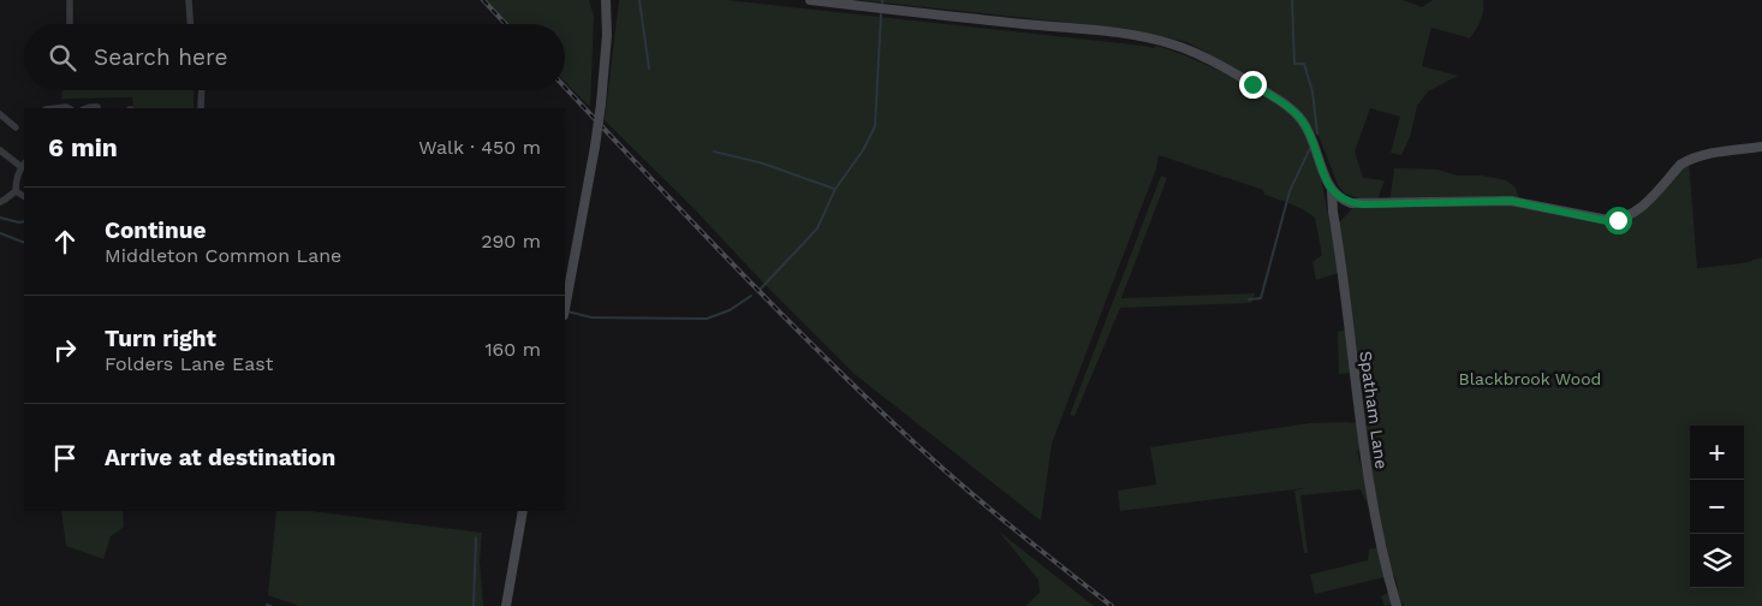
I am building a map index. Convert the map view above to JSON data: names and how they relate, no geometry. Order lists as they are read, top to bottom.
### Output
{
  "streets": {
    "street": ["Spatham Lane"]
  },
  "parks": ["Blackbrook Wood"],
  "page": {
    "search": "Search here",
    "heading": ["6 min", "Walk · 450 m"],
    "list": [
      ["Continue", "Middleton Common Lane", "290 m"],
      ["Turn right", "Folders Lane East", "160 m"],
      "Arrive at destination"
    ],
    "map_buttons": ["+", "−"]
  }
}
